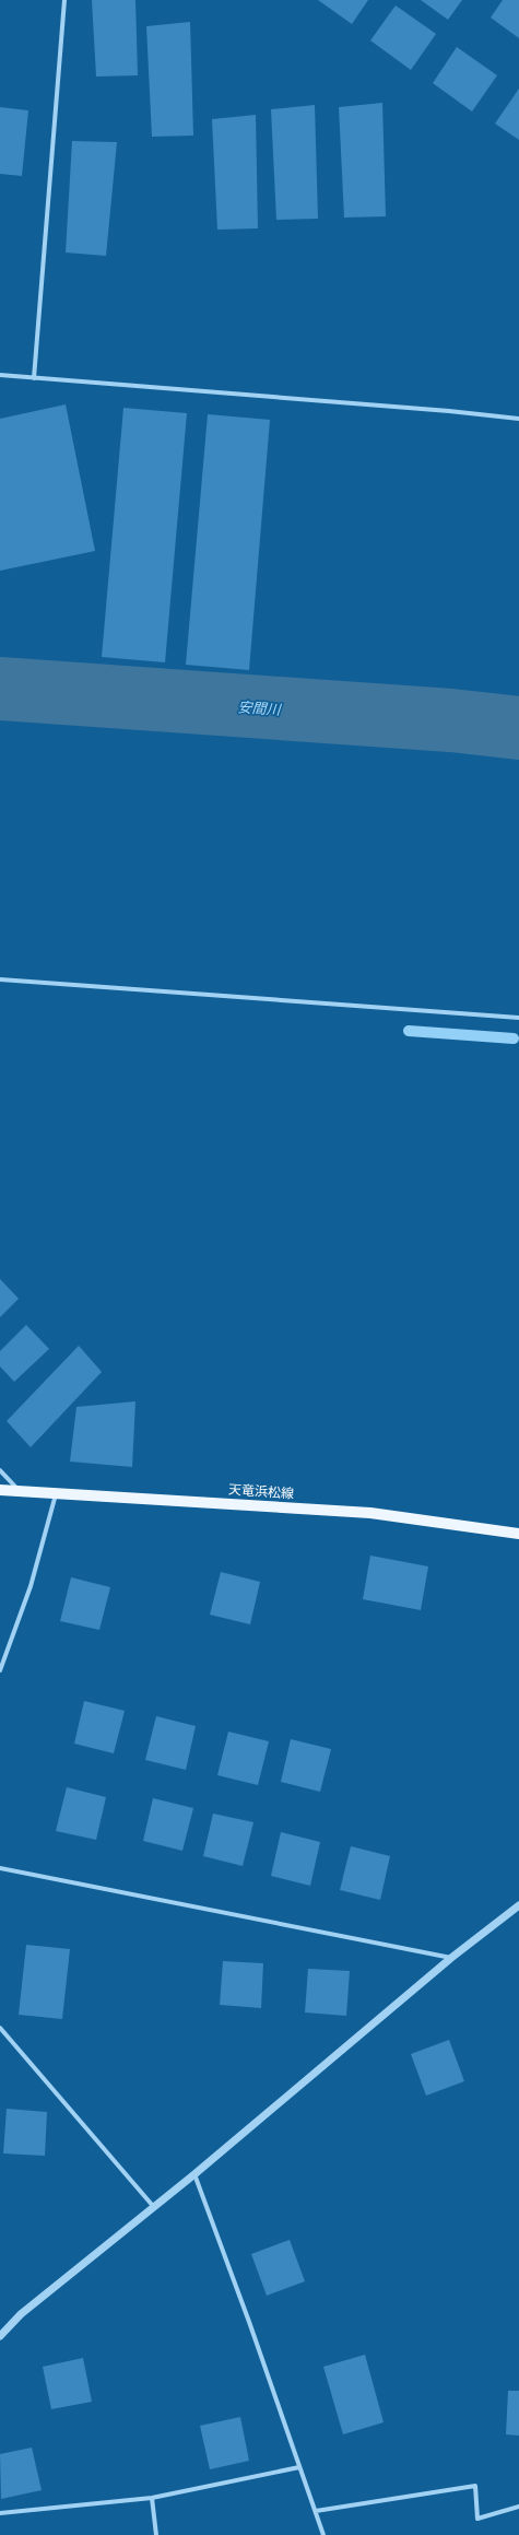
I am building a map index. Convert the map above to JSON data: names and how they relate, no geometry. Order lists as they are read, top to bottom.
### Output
{
  "streets": {
    "main road": ["天竜浜松線"]
  },
  "water": ["安間川"]
}
